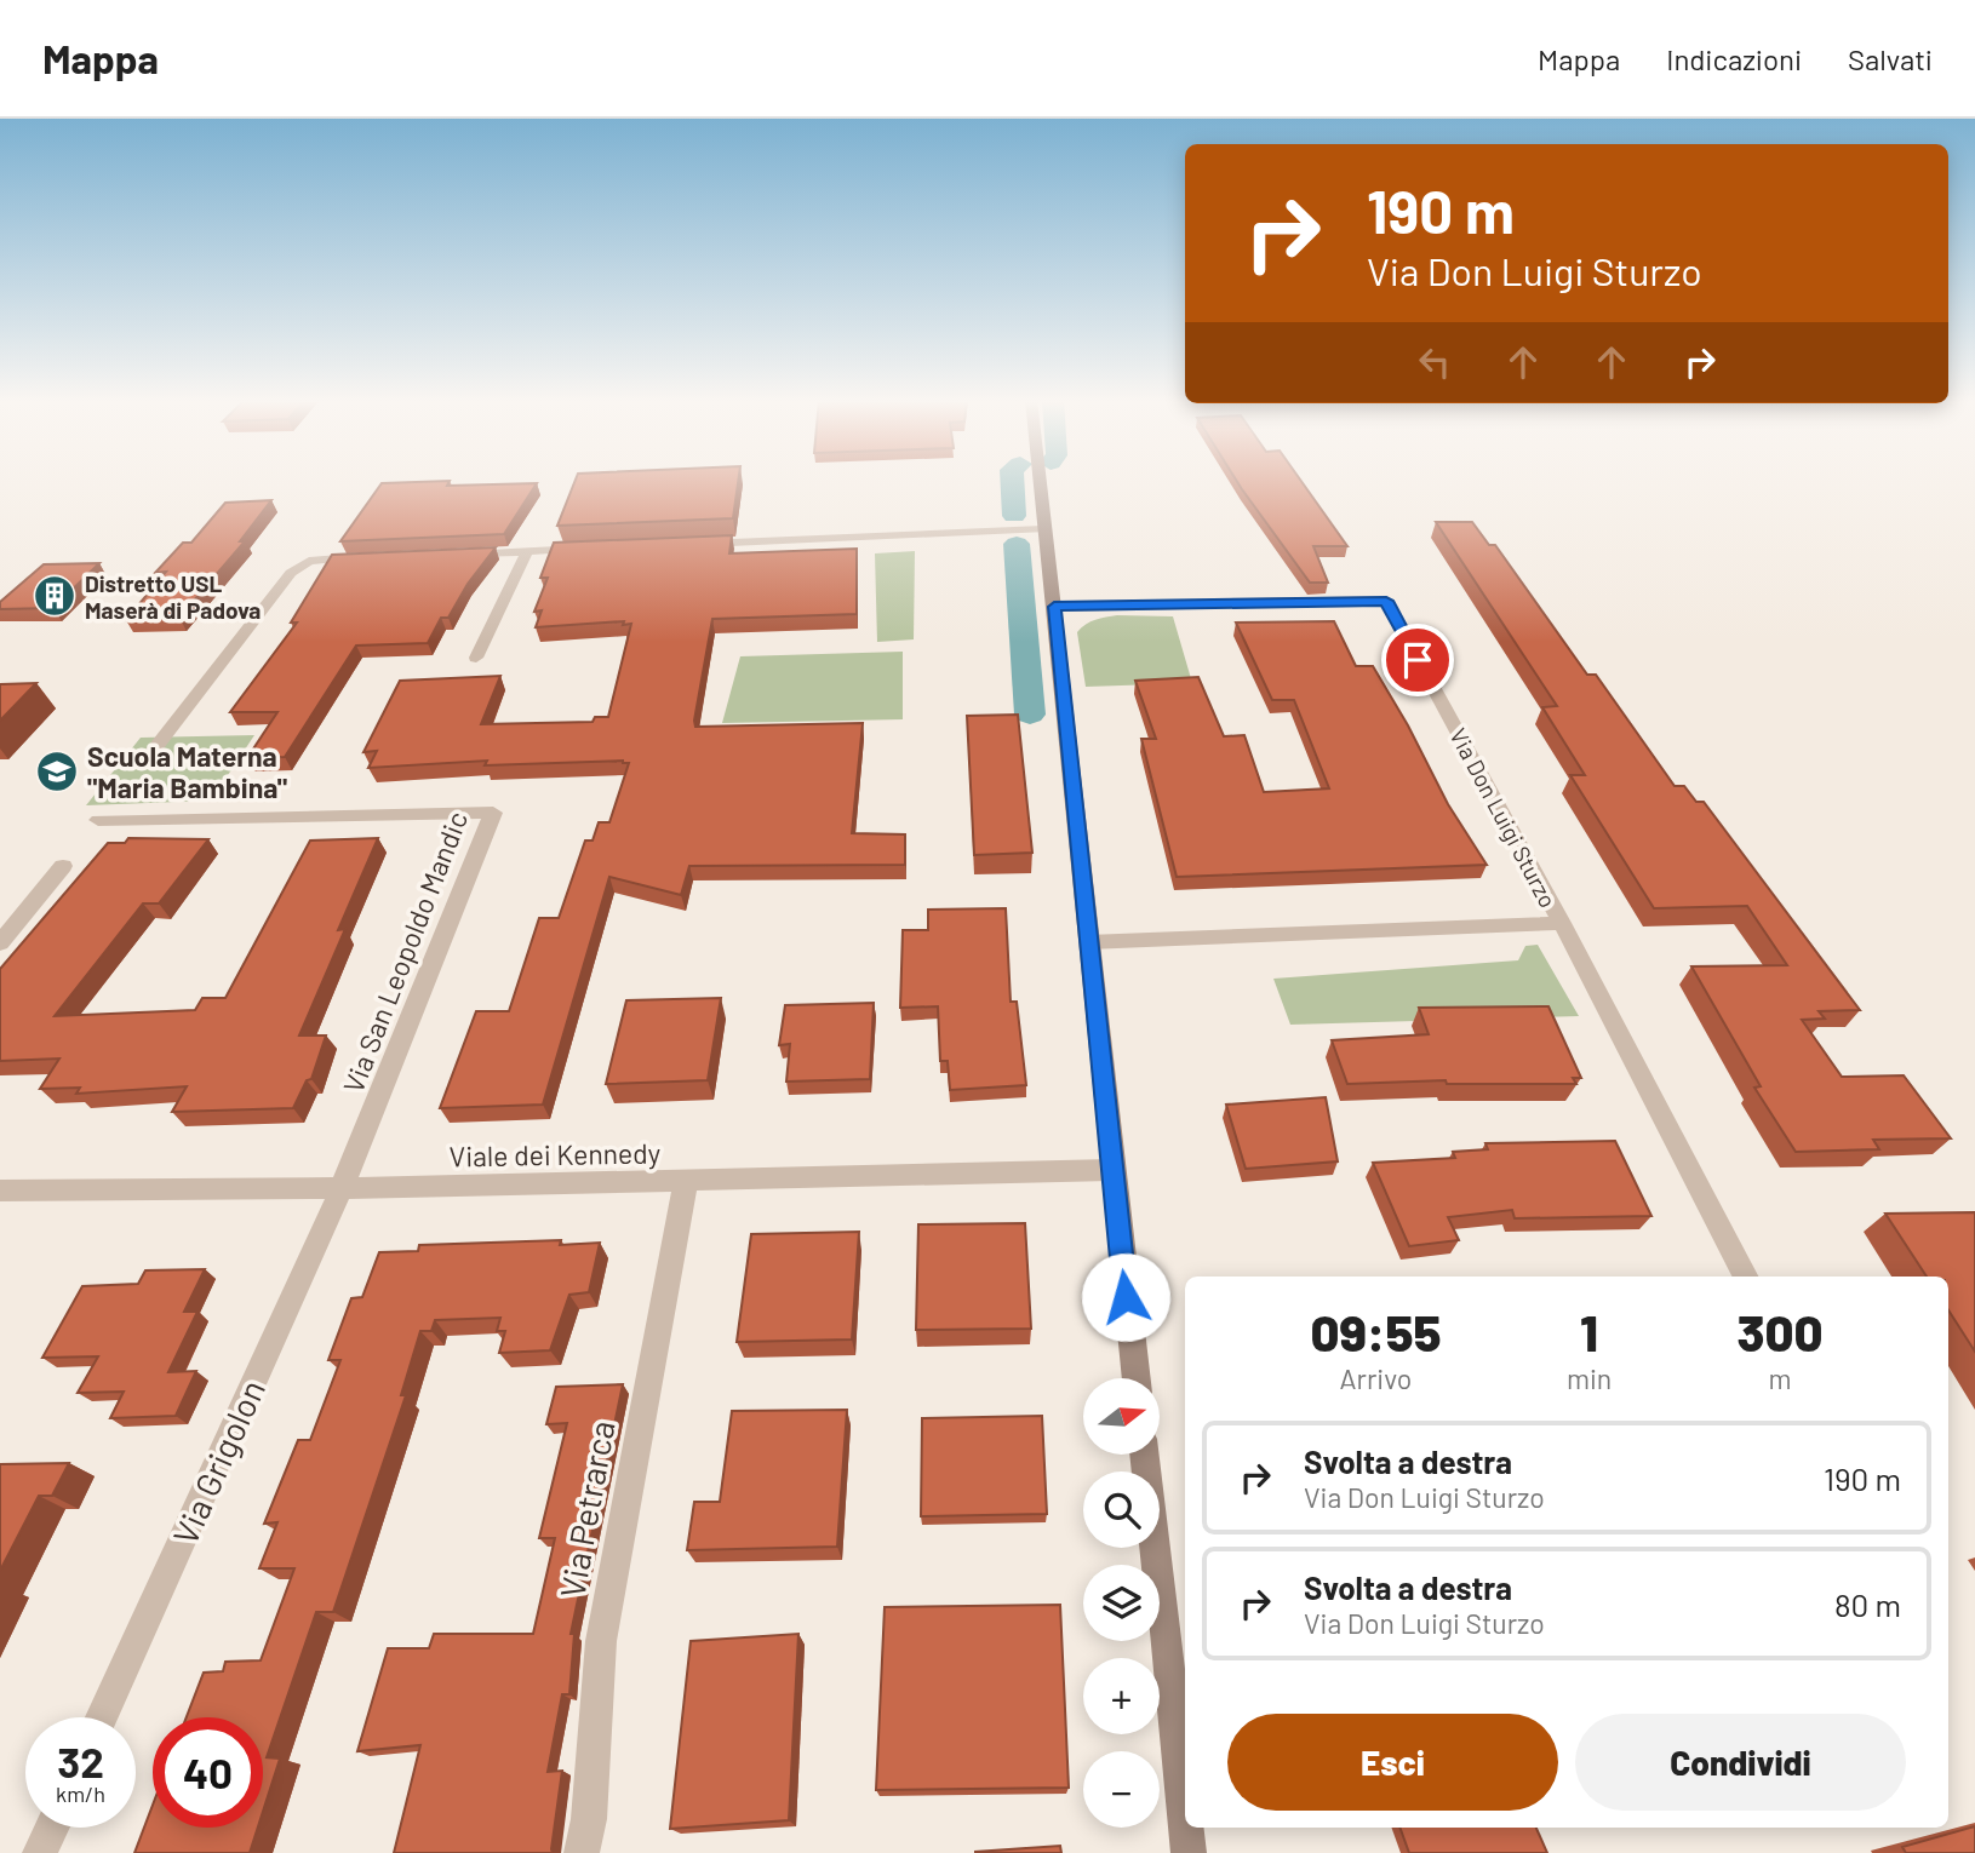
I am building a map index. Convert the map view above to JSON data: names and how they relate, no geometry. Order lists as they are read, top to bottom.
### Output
{
  "streets": {
    "street": [
      "Via Don Luigi Sturzo",
      "Via San Leopoldo Mandic",
      "Viale dei Kennedy",
      "Via Grigolon",
      "Via Petrarca"
    ]
  },
  "crossings": [
    ["Via San Leopoldo Mandic", "Viale dei Kennedy"],
    ["Via San Leopoldo Mandic", "Via Grigolon"],
    ["Viale dei Kennedy", "Via Grigolon"],
    ["Viale dei Kennedy", "Via Petrarca"]
  ],
  "places": {
    "building": ["Distretto USL Maserà di Padova"],
    "school or university": ["Scuola Materna \"Maria Bambina\""]
  },
  "north": "right",
  "page": {
    "header": "Mappa",
    "nav": ["Mappa", "Indicazioni", "Salvati"],
    "turn": ["190 m", "Via Don Luigi Sturzo"],
    "eta": [
      "09:55",
      "Arrivo",
      "1",
      "min",
      "300",
      "m"
    ],
    "map_buttons": ["+", "−"],
    "list": [
      {
        "name": "Svolta a destra",
        "note": "Via Don Luigi Sturzo",
        "value": "190 m"
      },
      {
        "name": "Svolta a destra",
        "note": "Via Don Luigi Sturzo",
        "value": "80 m"
      }
    ],
    "buttons": ["Esci", "Condividi"],
    "speed": "32 km/h",
    "limit": "40"
  }
}
